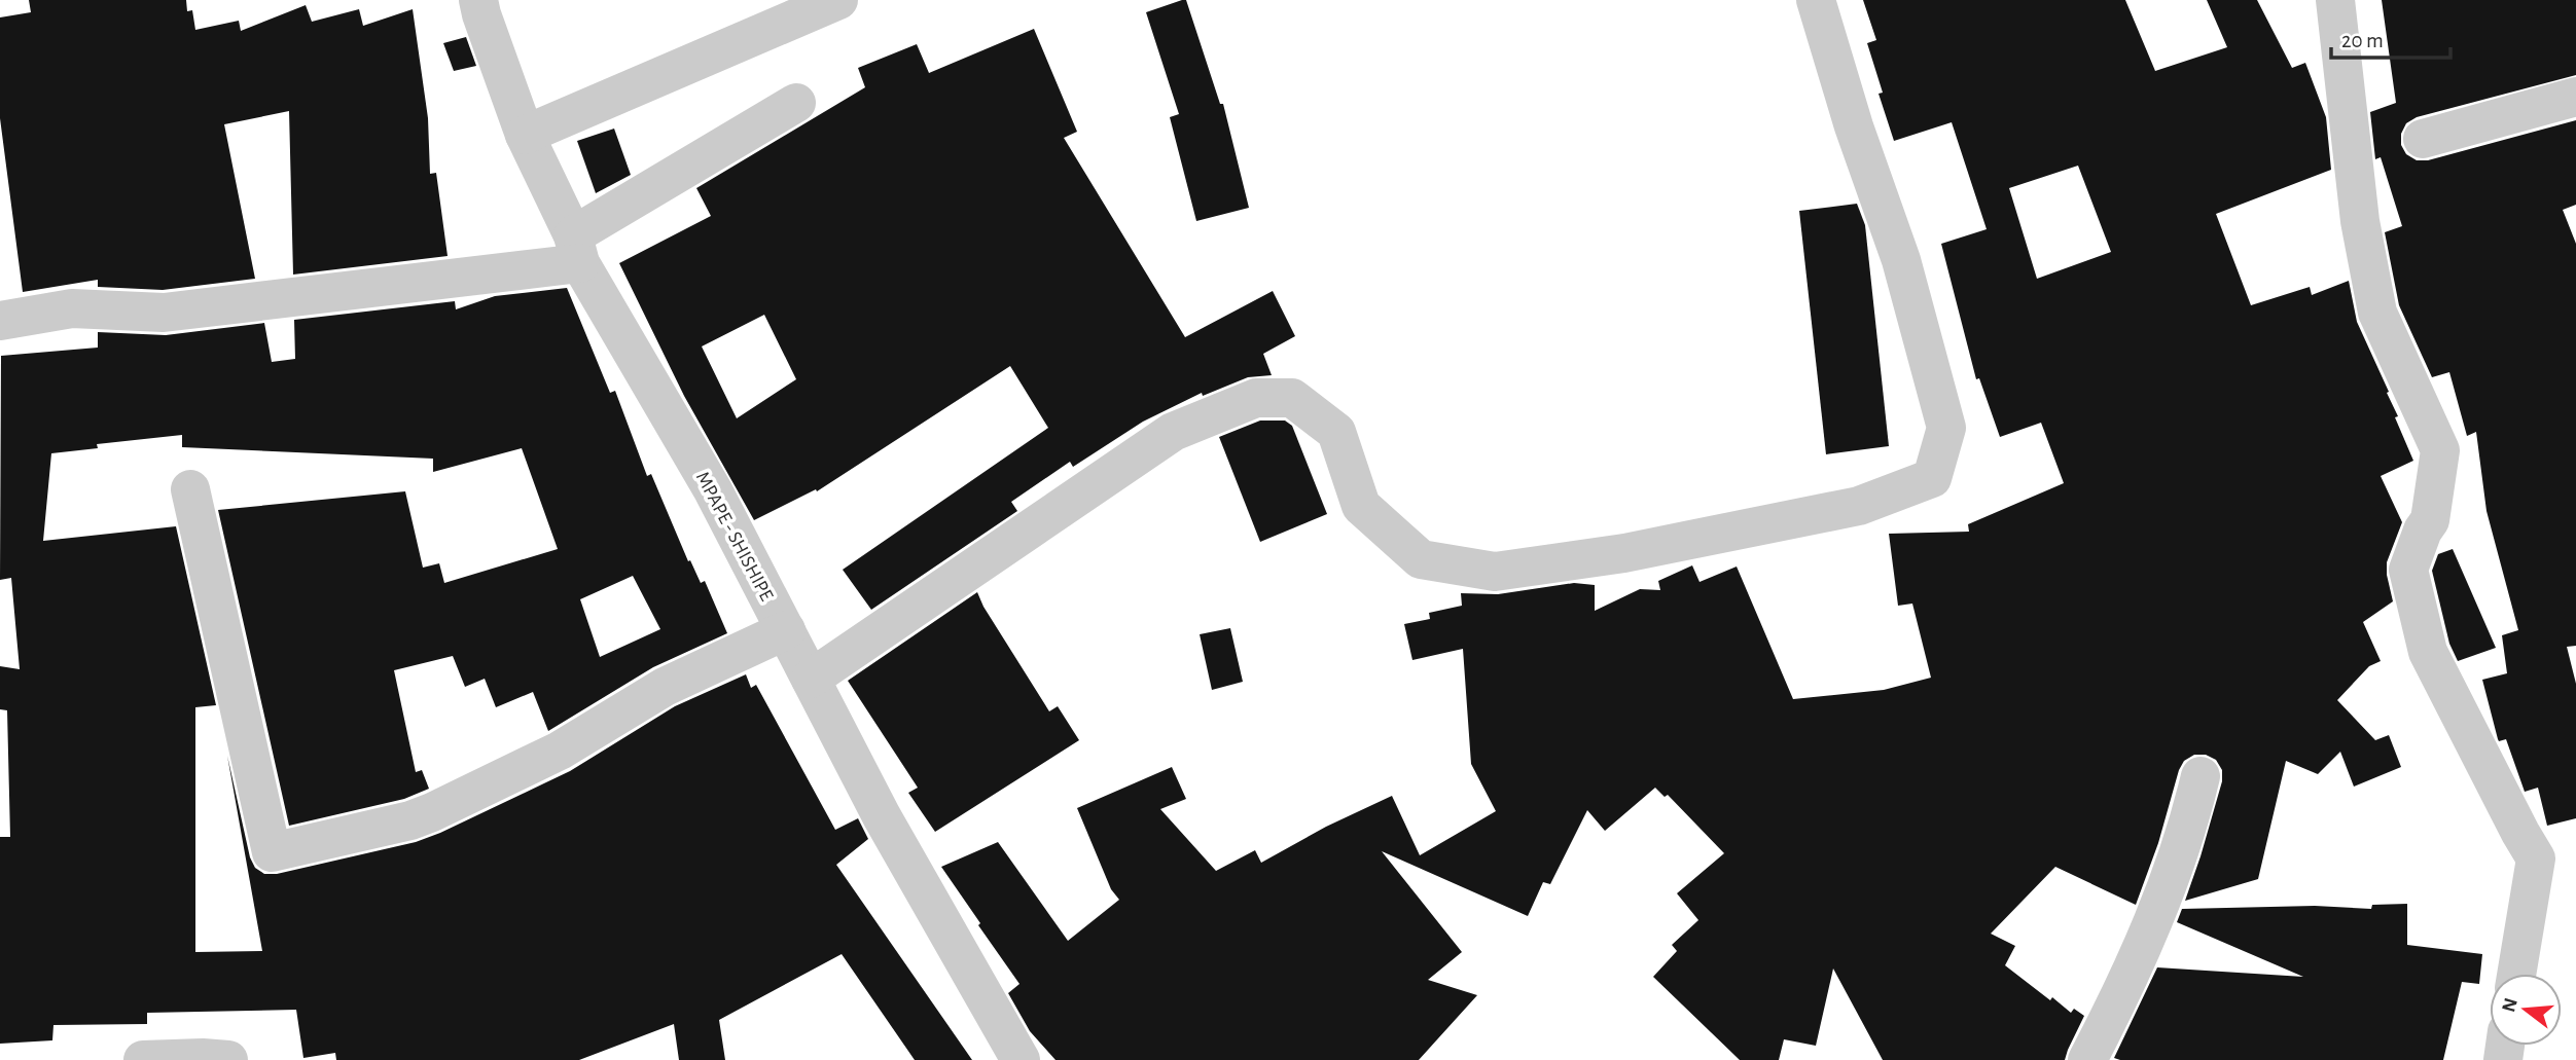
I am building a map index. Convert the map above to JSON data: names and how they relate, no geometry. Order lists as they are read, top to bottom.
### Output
{
  "streets": {
    "street": ["MPAPE - SHISHIPE"]
  },
  "scale_bar": "20 m",
  "north": "left"
}
